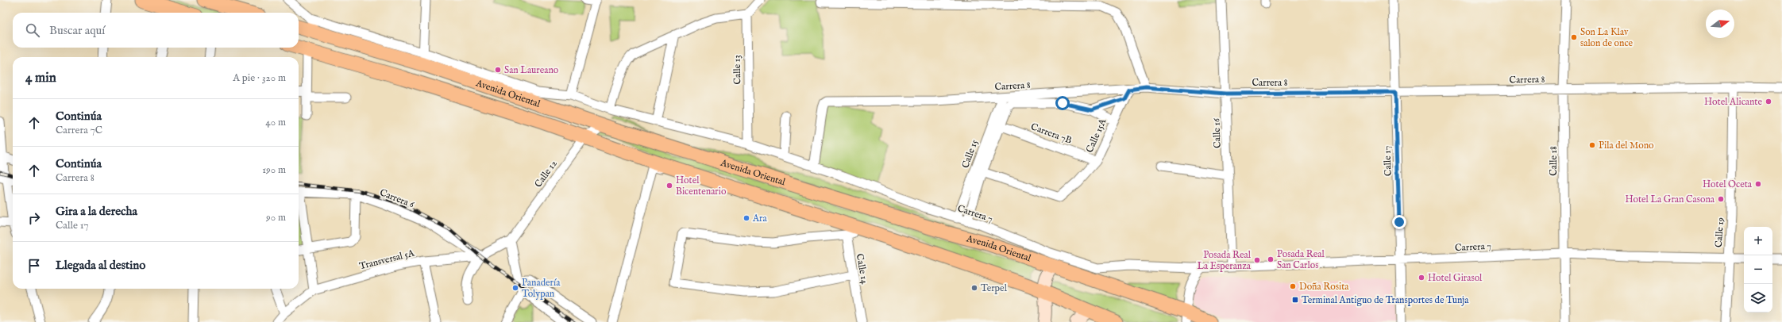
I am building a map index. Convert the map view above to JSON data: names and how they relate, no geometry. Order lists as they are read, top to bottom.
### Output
{
  "streets": {
    "main road": ["Avenida Oriental"],
    "street": [
      "Calle 13",
      "Carrera 8",
      "Carrera 7B",
      "Calle 16",
      "Calle 15A",
      "Calle 15",
      "Calle 17",
      "Calle 18",
      "Calle 12",
      "Carrera 6",
      "Carrera 7",
      "Calle 19",
      "Transversal 5A",
      "Calle 14"
    ]
  },
  "crossings": [
    ["Calle 13", "Avenida Oriental"],
    ["Calle 13", "Carrera 7"],
    ["Carrera 8", "Calle 16"],
    ["Carrera 8", "Calle 15A"],
    ["Carrera 8", "Calle 15"],
    ["Carrera 8", "Calle 17"],
    ["Carrera 8", "Calle 18"],
    ["Carrera 8", "Carrera 7"],
    ["Carrera 8", "Calle 19"],
    ["Avenida Oriental", "Calle 12"],
    ["Avenida Oriental", "Carrera 7"],
    ["Carrera 7B", "Calle 15A"],
    ["Carrera 7B", "Calle 15"],
    ["Calle 16", "Carrera 7"],
    ["Calle 15A", "Calle 15"],
    ["Calle 15", "Carrera 7"],
    ["Calle 17", "Carrera 7"],
    ["Calle 18", "Carrera 7"],
    ["Calle 12", "Transversal 5A"],
    ["Carrera 6", "Transversal 5A"],
    ["Carrera 7", "Calle 19"]
  ],
  "places": {
    "other": [
      "Son La Klav salon de once",
      "San Laureano",
      "Hotel Alicante",
      "Pila del Mono",
      "Hotel Oceta",
      "Hotel Bicentenario",
      "Hotel La Gran Casona",
      "Ara",
      "Posada Real San Carlos",
      "Posada Real La Esperanza",
      "Hotel Girasol",
      "Doña Rosita",
      "Panadería Tolypan",
      "Terpel"
    ],
    "transit": ["Terminal Antiguo de Transportes de Tunja"]
  },
  "north": "right",
  "page": {
    "search": "Buscar aquí",
    "heading": ["4 min", "A pie · 320 m"],
    "list": [
      ["Continúa", "Carrera 7C", "40 m"],
      ["Continúa", "Carrera 8", "190 m"],
      ["Gira a la derecha", "Calle 17", "90 m"],
      "Llegada al destino"
    ],
    "map_buttons": ["+", "−"]
  }
}
